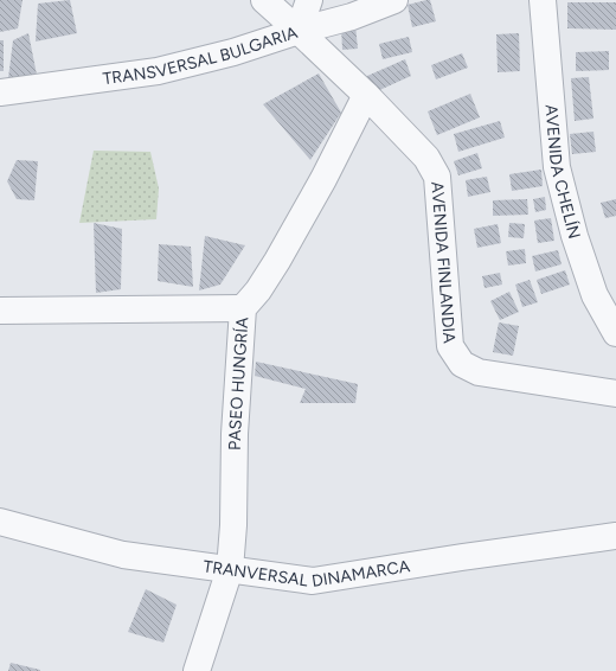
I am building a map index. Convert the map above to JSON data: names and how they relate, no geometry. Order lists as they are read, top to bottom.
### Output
{
  "streets": {
    "street": [
      "TRANSVERSAL BULGARIA",
      "AVENIDA CHELÍN",
      "AVENIDA FINLANDIA",
      "PASEO HUNGRÍA",
      "TRANVERSAL DINAMARCA"
    ]
  },
  "crossings": [
    ["TRANSVERSAL BULGARIA", "AVENIDA FINLANDIA"],
    ["AVENIDA FINLANDIA", "PASEO HUNGRÍA"],
    ["PASEO HUNGRÍA", "TRANVERSAL DINAMARCA"]
  ]
}
